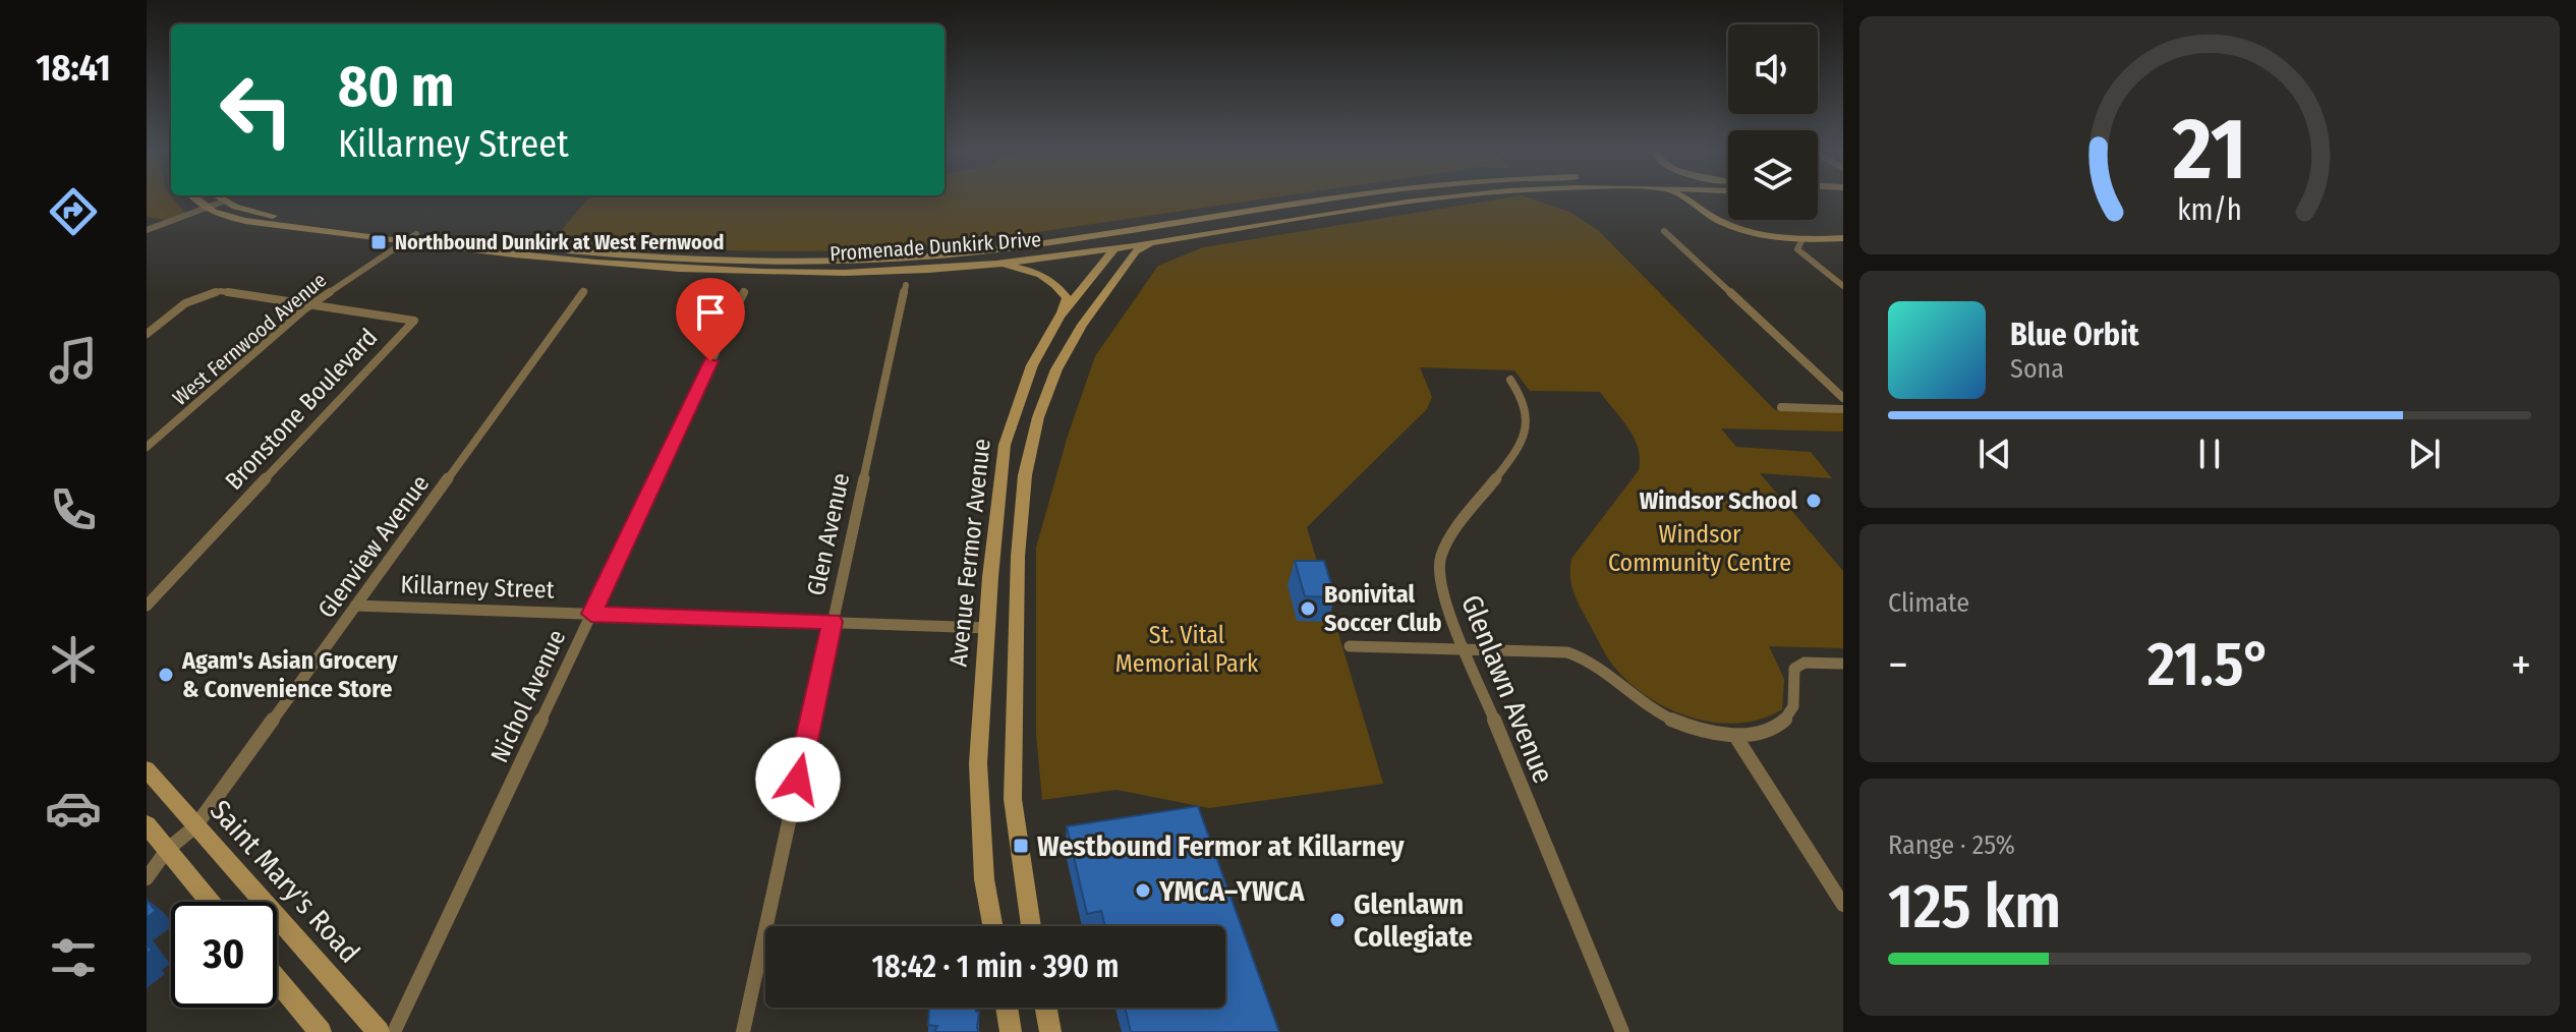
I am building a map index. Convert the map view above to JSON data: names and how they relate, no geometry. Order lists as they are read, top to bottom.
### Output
{
  "streets": {
    "main road": ["Promenade Dunkirk Drive", "Avenue Fermor Avenue", "Saint Mary's Road"],
    "street": [
      "West Fernwood Avenue",
      "Bronstone Boulevard",
      "Glen Avenue",
      "Glenview Avenue",
      "Killarney Street",
      "Glenlawn Avenue",
      "Nichol Avenue"
    ]
  },
  "crossings": [
    ["Promenade Dunkirk Drive", "West Fernwood Avenue"],
    ["Promenade Dunkirk Drive", "Avenue Fermor Avenue"],
    ["West Fernwood Avenue", "Bronstone Boulevard"],
    ["Glen Avenue", "Killarney Street"],
    ["Glenview Avenue", "Killarney Street"],
    ["Glenview Avenue", "Saint Mary's Road"],
    ["Avenue Fermor Avenue", "Killarney Street"],
    ["Killarney Street", "Nichol Avenue"]
  ],
  "parks": ["Windsor Community Centre", "St. Vital Memorial Park"],
  "places": {
    "transit": ["Northbound Dunkirk at West Fernwood", "Westbound Fermor at Killarney"],
    "other": [
      "Windsor School",
      "Bonivital Soccer Club",
      "Agam's Asian Grocery & Convenience Store",
      "YMCA–YWCA",
      "Glenlawn Collegiate"
    ]
  },
  "page": {
    "tabs": "18:41",
    "turn": ["80 m", "Killarney Street"],
    "song": ["Blue Orbit", "Sona"],
    "tile": [
      "Climate",
      ["Range · 25%", "125 km"]
    ],
    "heat": ["−", "21.5°", "+"],
    "limit": "30",
    "trip": "18:42 · 1 min · 390 m",
    "gauge": ["21", "km/h"]
  }
}
